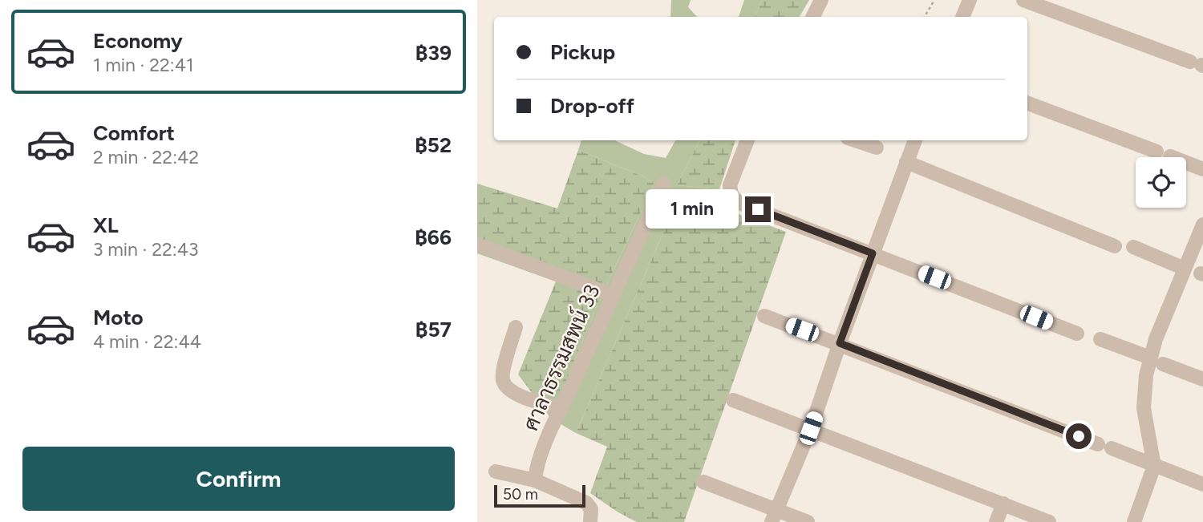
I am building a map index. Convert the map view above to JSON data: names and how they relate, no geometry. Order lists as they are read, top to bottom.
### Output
{
  "streets": {
    "street": ["ศาลาธรรมสพน์ 33"]
  },
  "scale_bar": "50 m",
  "page": {
    "list": [
      {
        "name": "Economy",
        "note": "1 min · 22:41",
        "value": "฿39"
      },
      {
        "name": "Comfort",
        "note": "2 min · 22:42",
        "value": "฿52"
      },
      {
        "name": "XL",
        "note": "3 min · 22:43",
        "value": "฿66"
      },
      {
        "name": "Moto",
        "note": "4 min · 22:44",
        "value": "฿57"
      }
    ],
    "banner": ["Pickup", "Drop-off"],
    "bubble": "1 min",
    "buttons": "Confirm",
    "scale": "50 m"
  }
}
